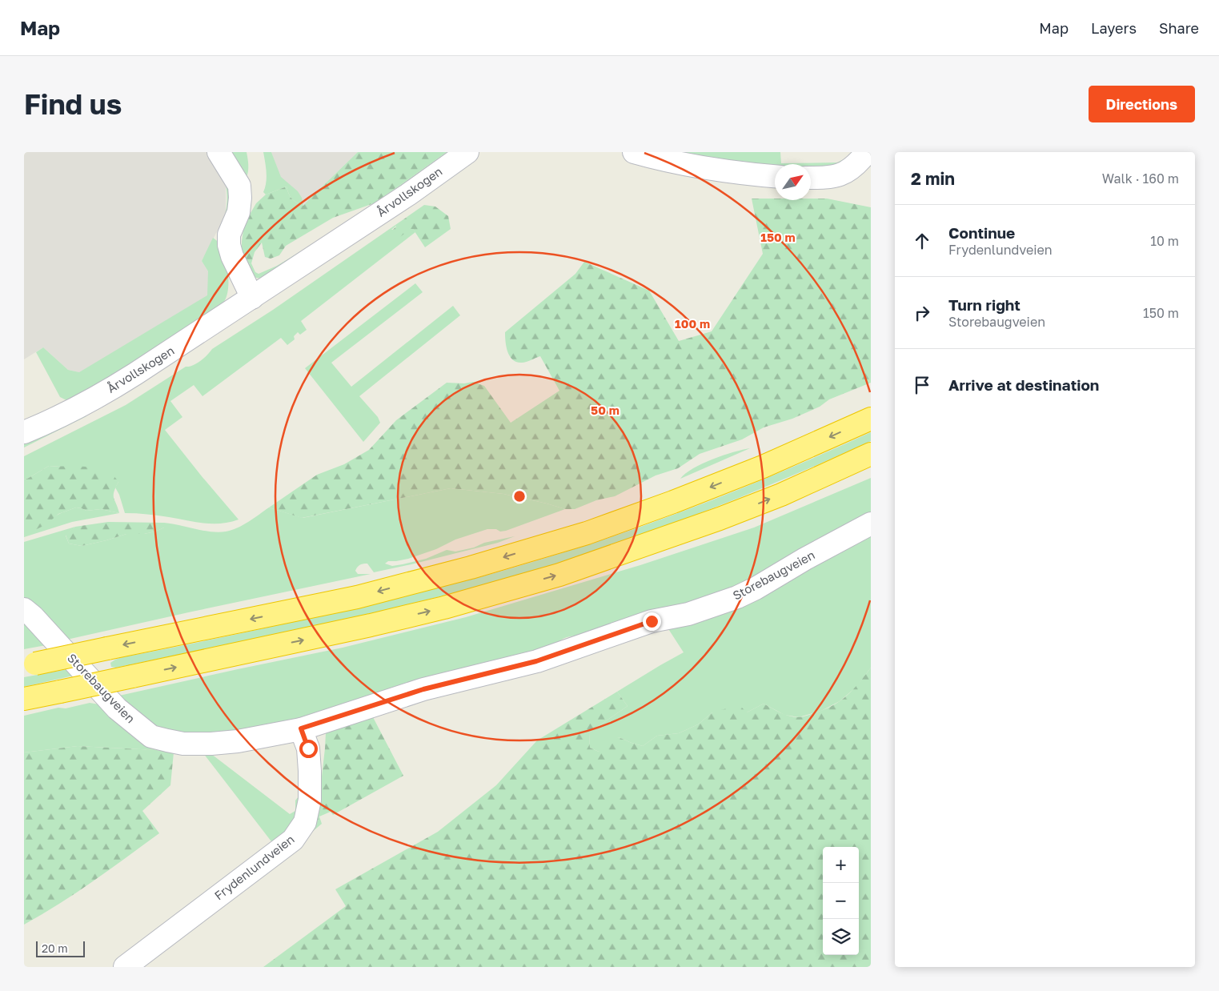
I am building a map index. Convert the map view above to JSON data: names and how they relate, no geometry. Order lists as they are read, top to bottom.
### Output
{
  "streets": {
    "street": ["Årvollskogen", "Storebaugveien", "Frydenlundveien"]
  },
  "crossings": [
    ["Storebaugveien", "Frydenlundveien"]
  ],
  "scale_bar": "20 m",
  "north": "top right",
  "page": {
    "header": "Map",
    "nav": ["Map", "Layers", "Share"],
    "buttons": "Directions",
    "title": "Find us",
    "heading": ["2 min", "Walk · 160 m"],
    "list": [
      ["Continue", "Frydenlundveien", "10 m"],
      ["Turn right", "Storebaugveien", "150 m"],
      "Arrive at destination"
    ],
    "map_buttons": ["+", "−"],
    "scale": "20 m"
  },
  "rings": ["150 m", "100 m", "50 m"]
}
